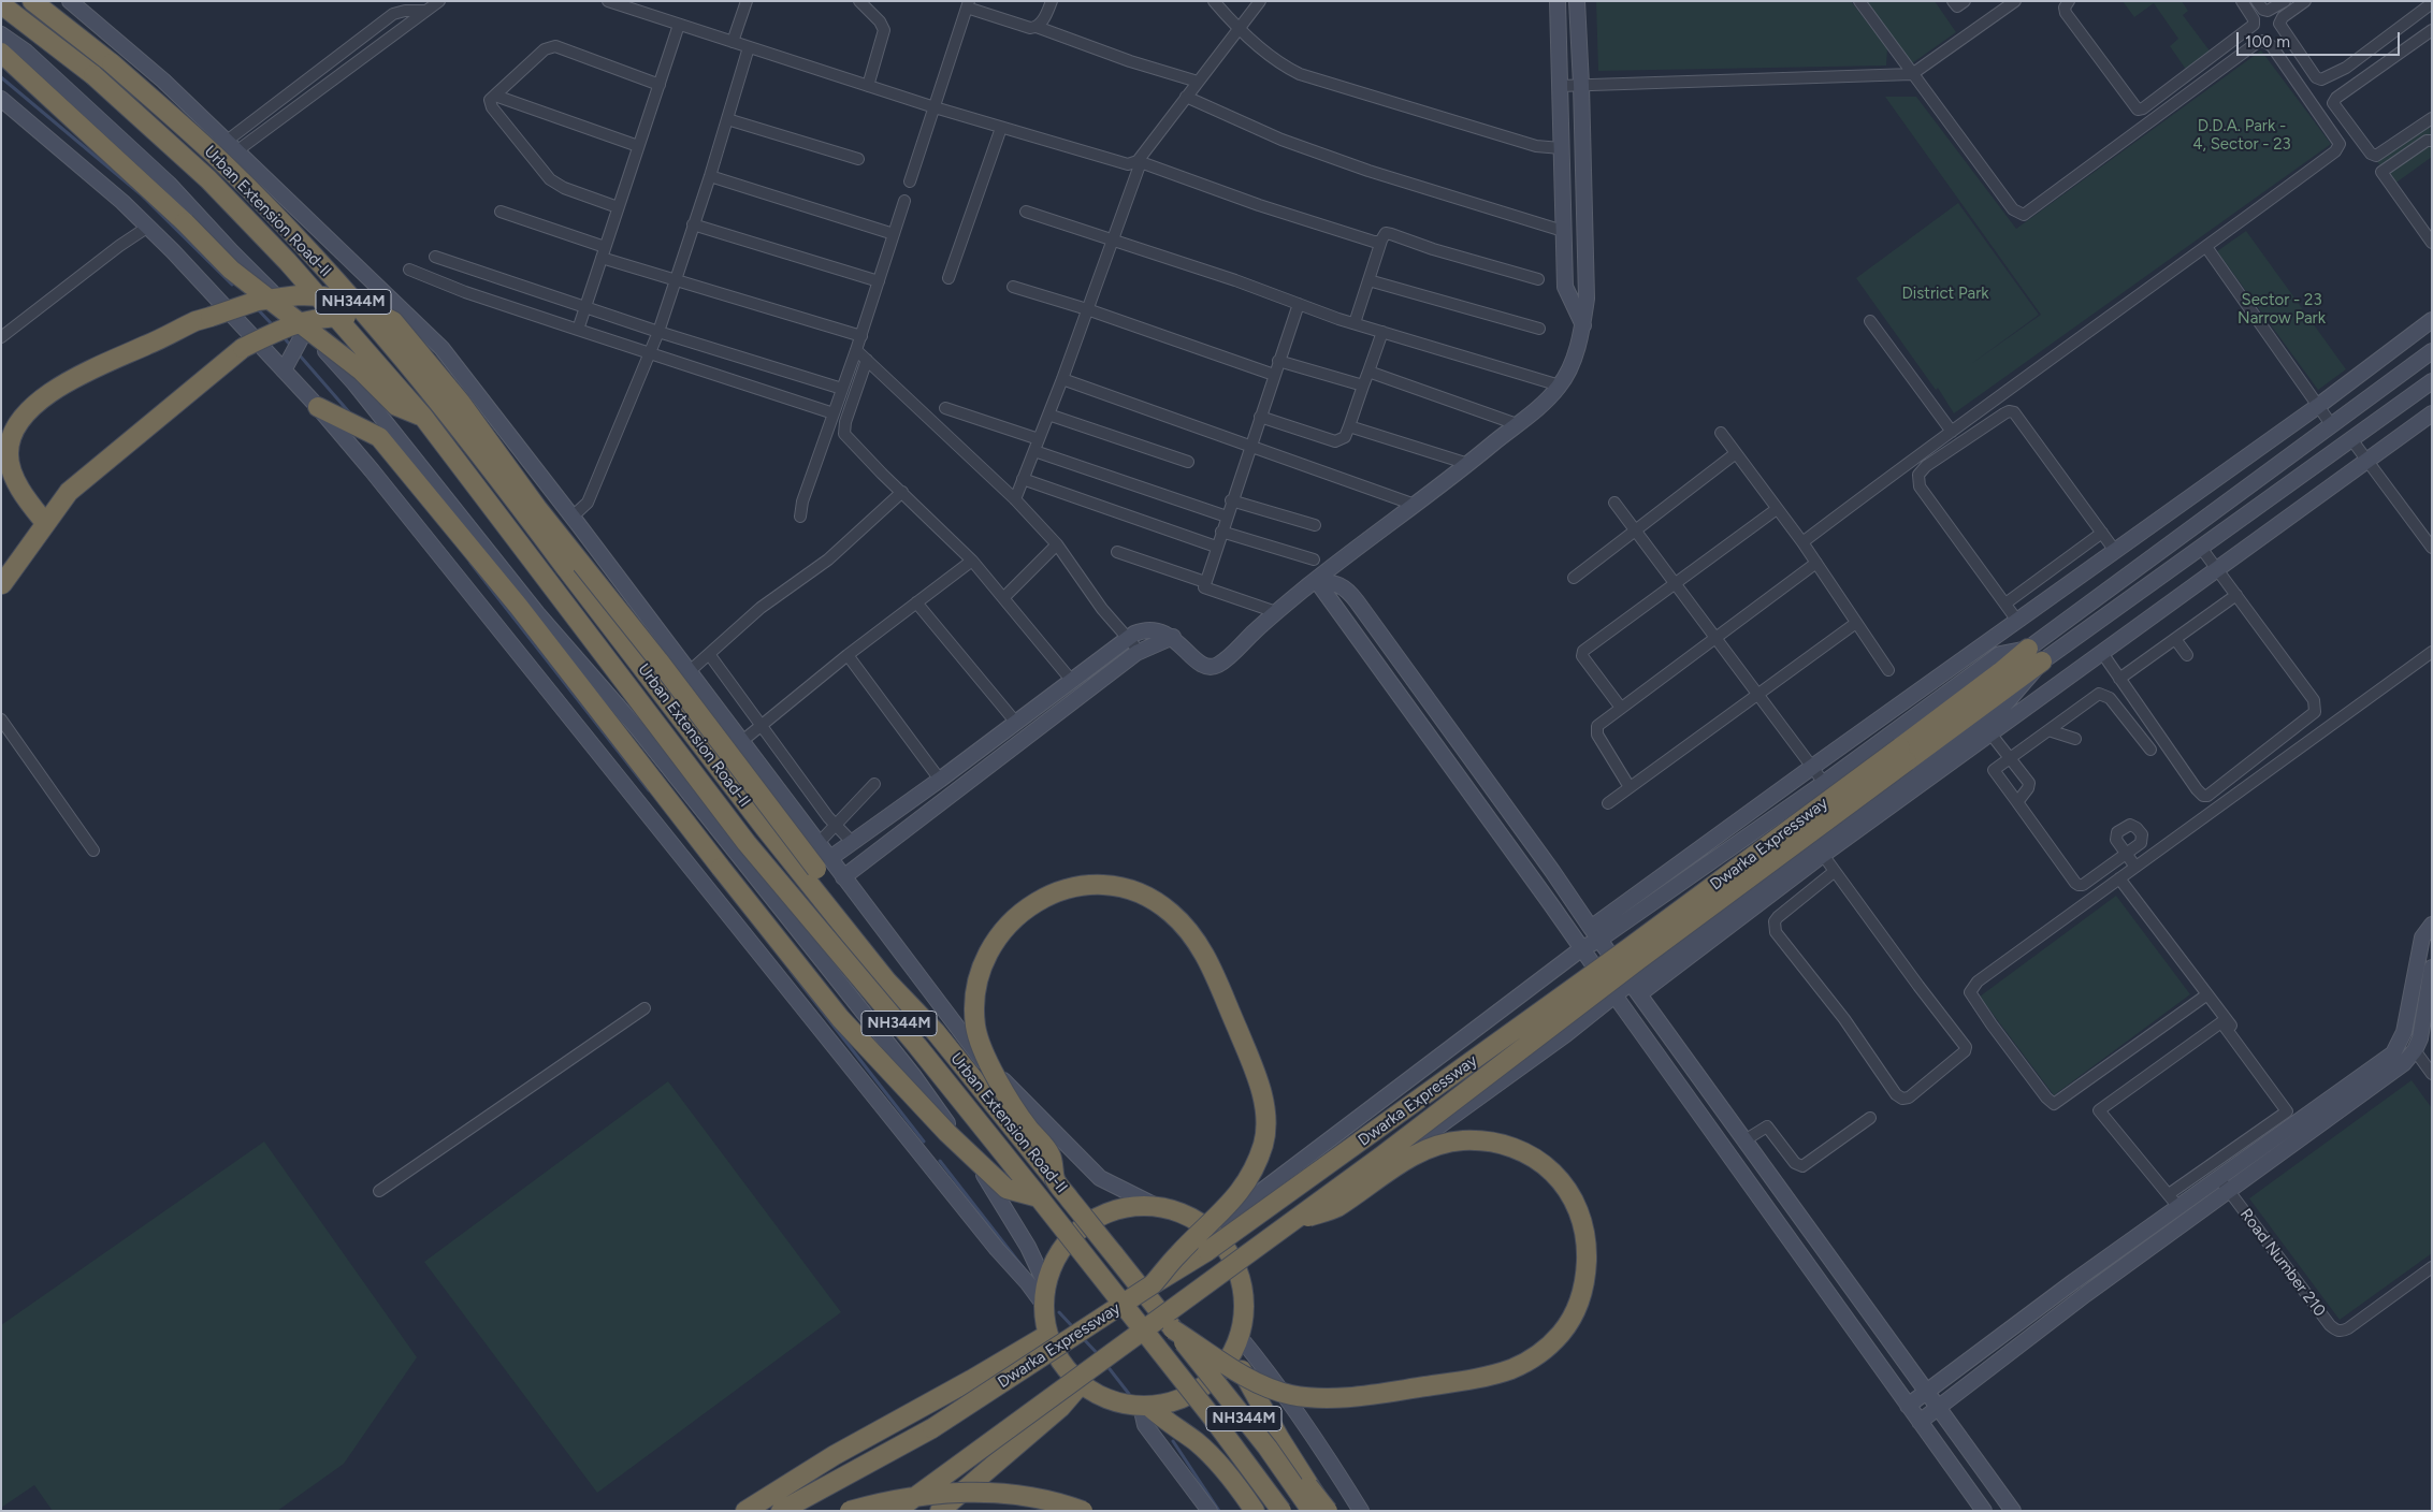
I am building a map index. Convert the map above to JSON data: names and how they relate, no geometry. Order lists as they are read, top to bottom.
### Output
{
  "streets": {
    "highway": ["Urban Extension Road-II", "NH344M", "Dwarka Expressway"],
    "street": ["Road Number 210"]
  },
  "parks": ["D.D.A. Park - 4, Sector - 23", "District Park", "Sector - 23 Narrow Park"],
  "scale_bar": "100 m"
}
